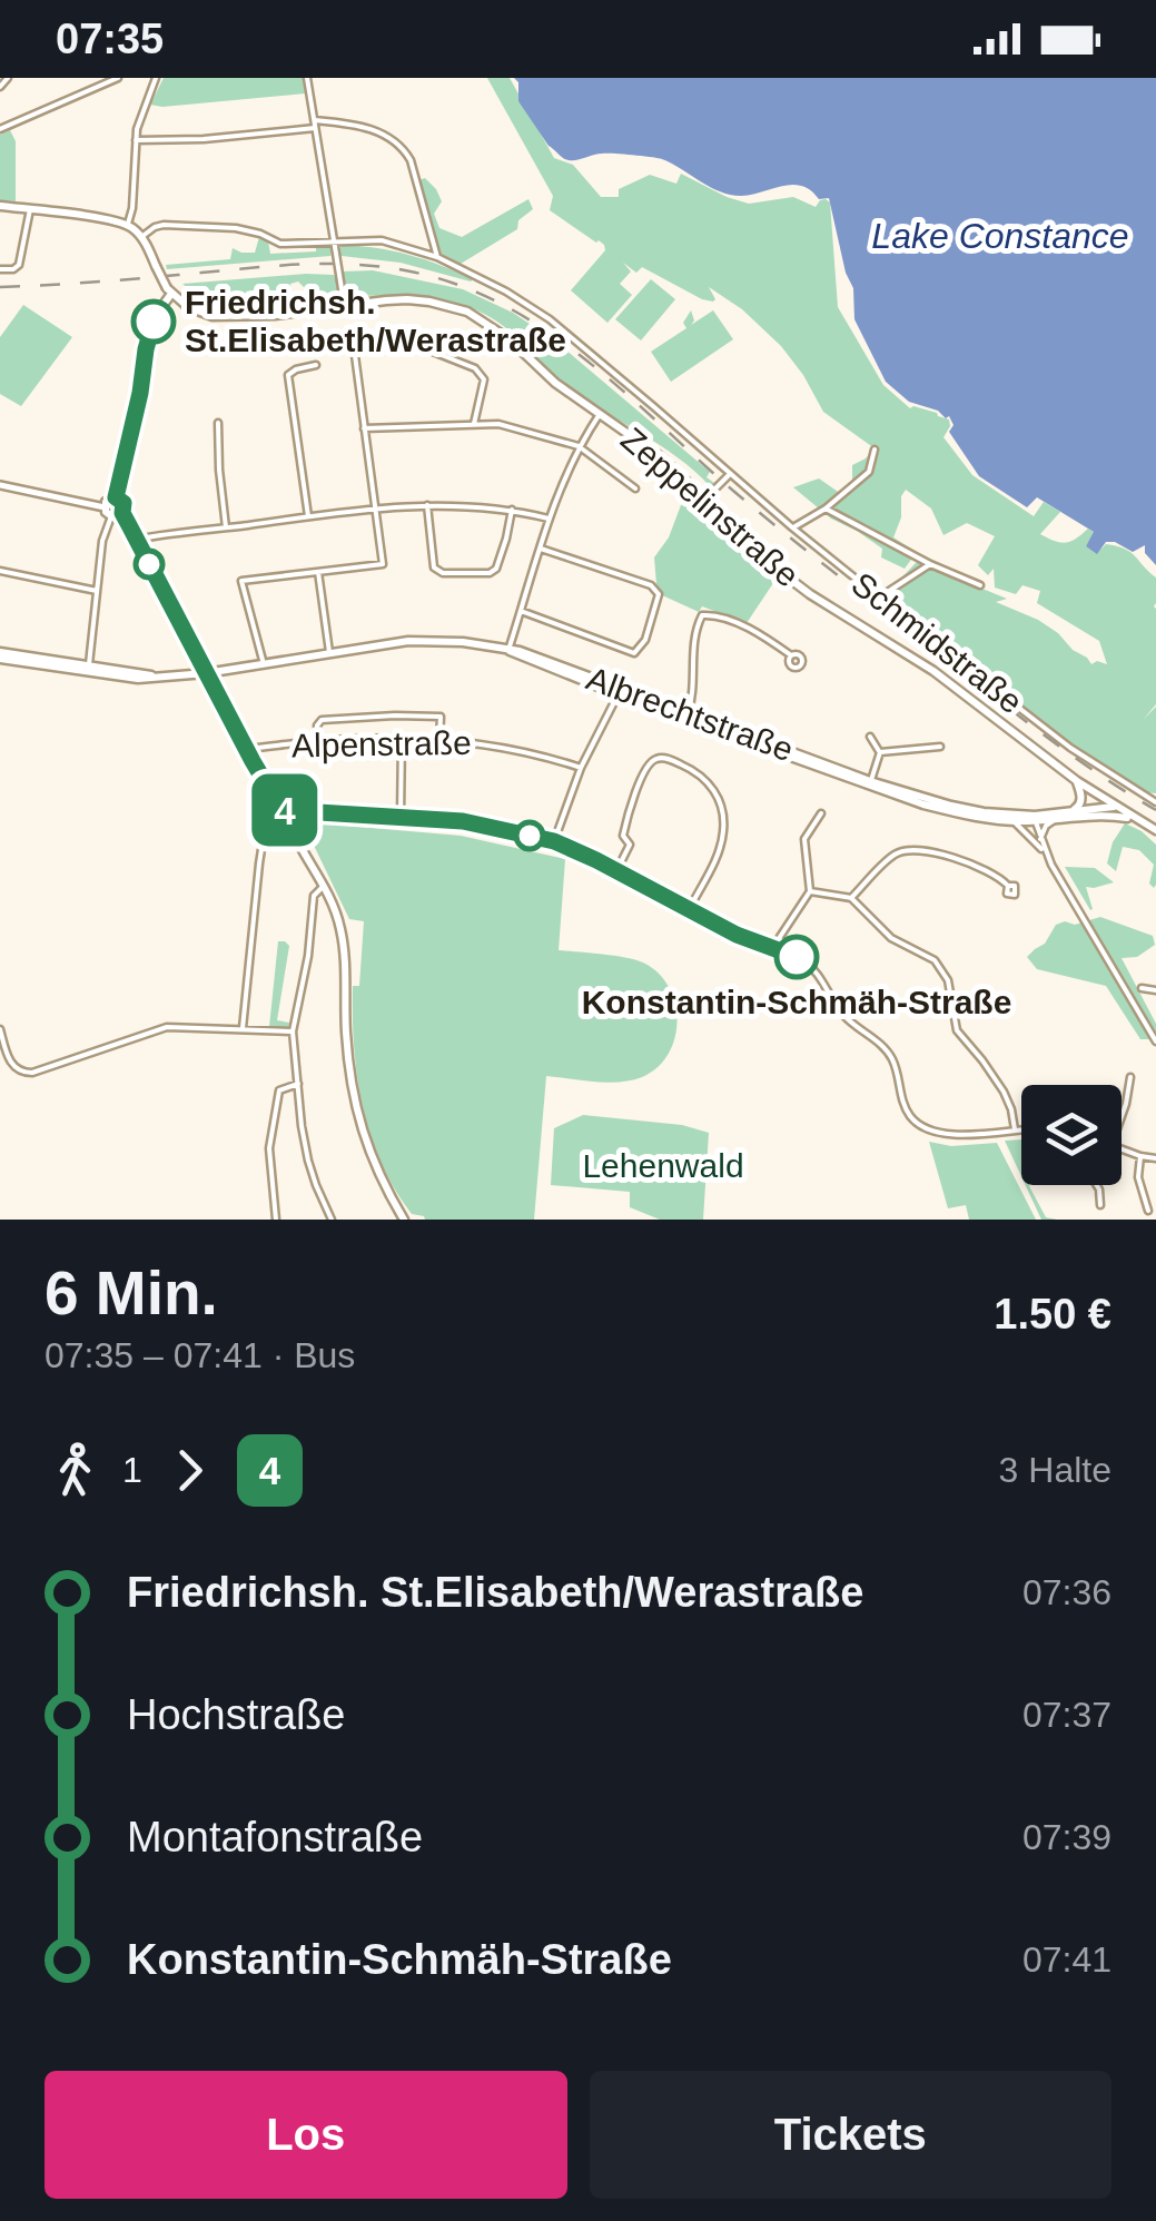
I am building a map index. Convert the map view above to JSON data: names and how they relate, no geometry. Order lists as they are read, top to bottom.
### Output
{
  "streets": {
    "main road": ["Zeppelinstraße", "Albrechtstraße"],
    "street": ["Schmidstraße", "Alpenstraße"]
  },
  "crossings": [
    ["Zeppelinstraße", "Albrechtstraße"]
  ],
  "water": ["Lake Constance"],
  "parks": ["Lehenwald"],
  "places": ["Friedrichsh. St.Elisabeth/Werastraße", "Konstantin-Schmäh-Straße"],
  "lines": ["bus line 4"],
  "page": {
    "status": "07:35",
    "on_map": "4",
    "heading": ["6 Min.", "07:35 – 07:41 · Bus", "1.50 €"],
    "legs": ["1", "4", "3 Halte"],
    "list": [
      {
        "name": "Friedrichsh. St.Elisabeth/Werastraße",
        "value": "07:36"
      },
      {
        "name": "Hochstraße",
        "value": "07:37"
      },
      {
        "name": "Montafonstraße",
        "value": "07:39"
      },
      {
        "name": "Konstantin-Schmäh-Straße",
        "value": "07:41"
      }
    ],
    "buttons": ["Los", "Tickets"]
  }
}
